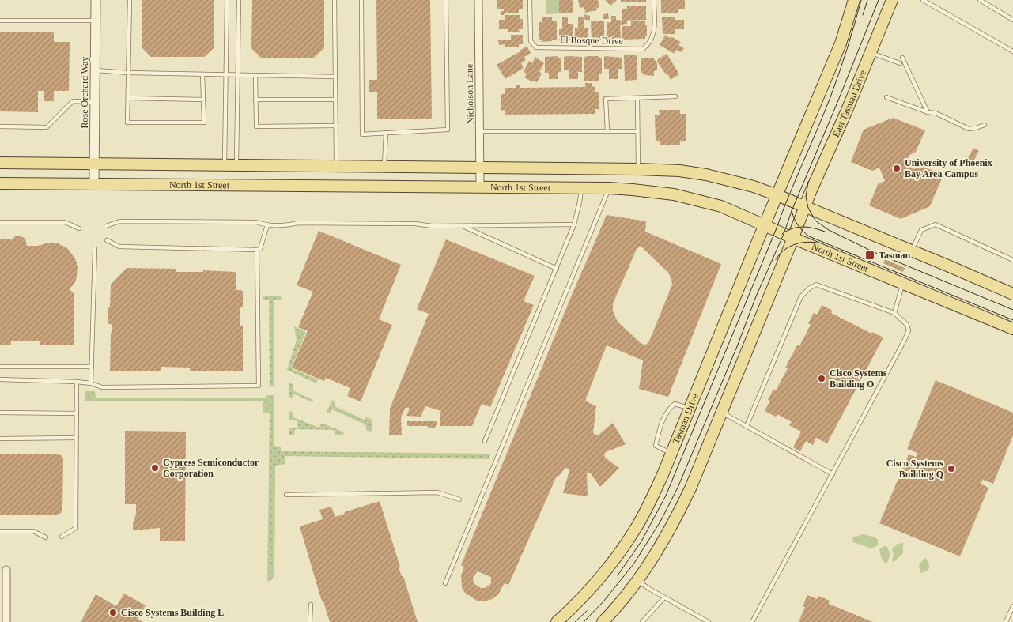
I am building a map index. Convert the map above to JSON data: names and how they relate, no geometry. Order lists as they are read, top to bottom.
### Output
{
  "streets": {
    "main road": ["East Tasman Drive", "North 1st Street", "Tasman Drive"],
    "street": ["Rose Orchard Way", "Nicholson Lane"],
    "lane": ["El Bosque Drive"]
  },
  "crossings": [
    ["Rose Orchard Way", "North 1st Street"],
    ["Nicholson Lane", "North 1st Street"],
    ["North 1st Street", "Tasman Drive"]
  ],
  "places": {
    "other": [
      "University of Phoenix Bay Area Campus",
      "Cisco Systems Building O",
      "Cypress Semiconductor Corporation",
      "Cisco Systems Building Q",
      "Cisco Systems Building L"
    ],
    "transit": ["Tasman"]
  }
}
